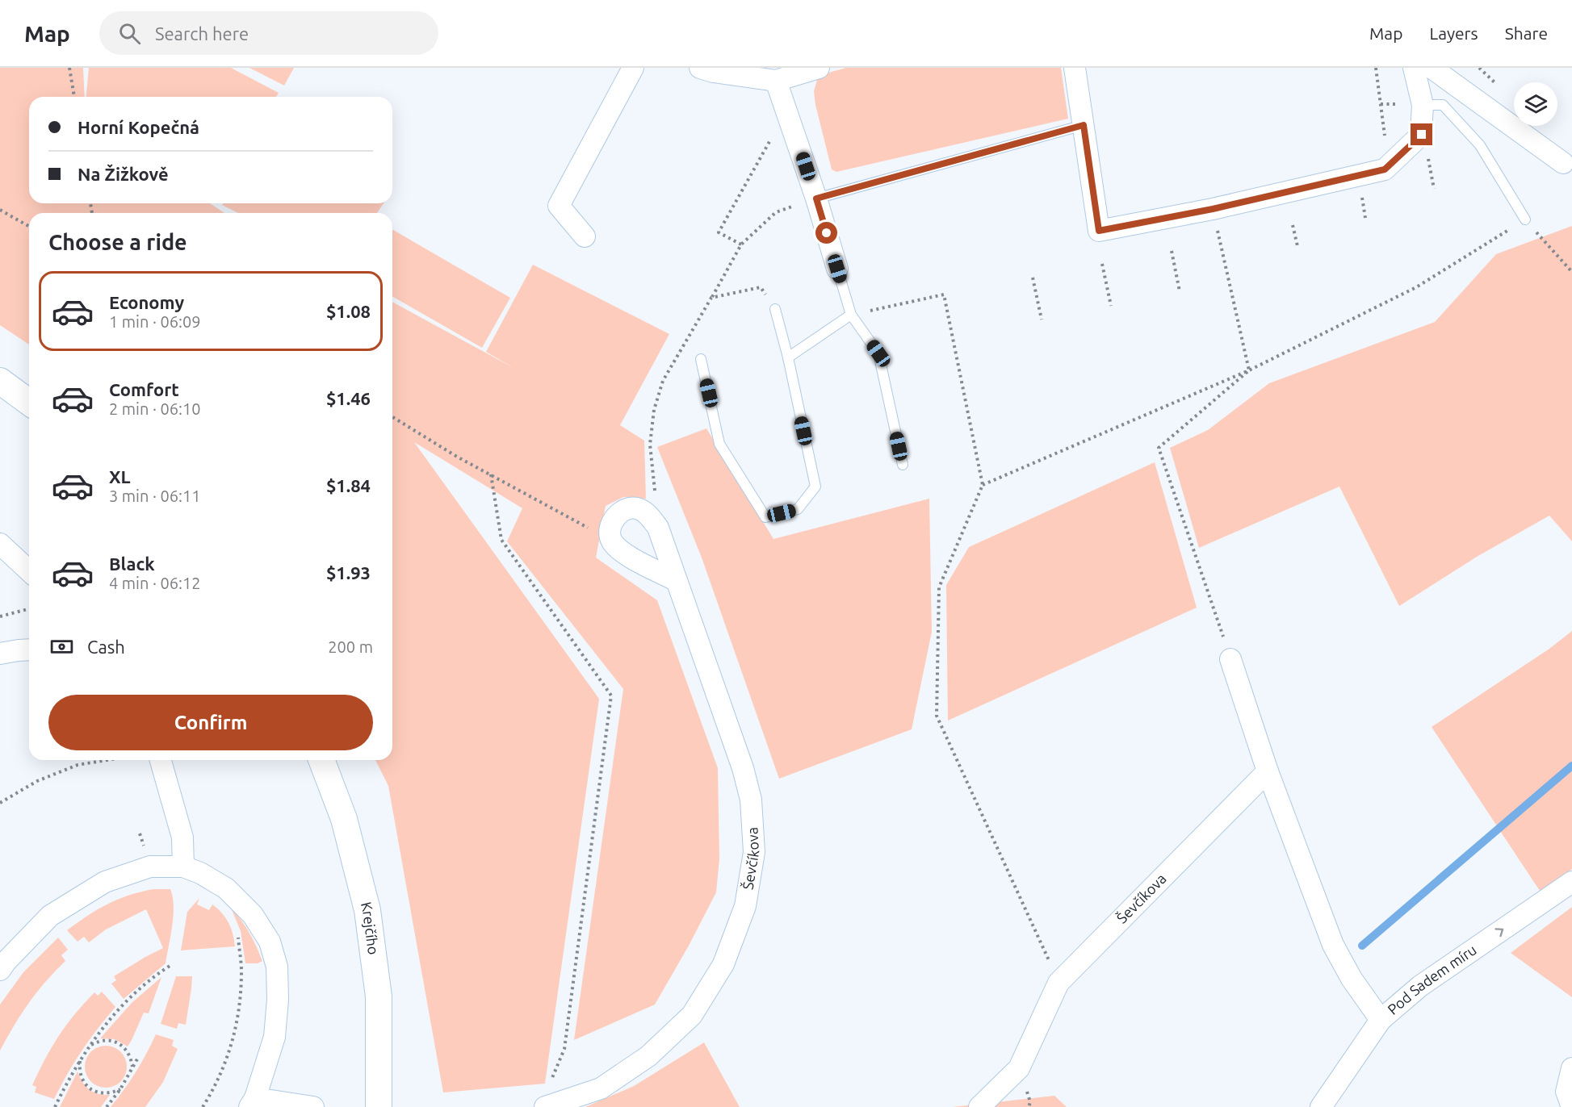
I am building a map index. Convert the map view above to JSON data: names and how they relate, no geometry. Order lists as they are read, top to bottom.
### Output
{
  "streets": {
    "street": ["Ševčíkova", "Krejčího", "Pod Sadem míru"]
  },
  "one_way": ["Pod Sadem míru"],
  "page": {
    "header": "Map",
    "search": "Search here",
    "nav": ["Map", "Layers", "Share"],
    "banner": ["Horní Kopečná", "Na Žižkově"],
    "heading": "Choose a ride",
    "list": [
      {
        "name": "Economy",
        "note": "1 min · 06:09",
        "value": "$1.08"
      },
      {
        "name": "Comfort",
        "note": "2 min · 06:10",
        "value": "$1.46"
      },
      {
        "name": "XL",
        "note": "3 min · 06:11",
        "value": "$1.84"
      },
      {
        "name": "Black",
        "note": "4 min · 06:12",
        "value": "$1.93"
      }
    ],
    "pay": ["Cash", "200 m"],
    "buttons": "Confirm"
  }
}
